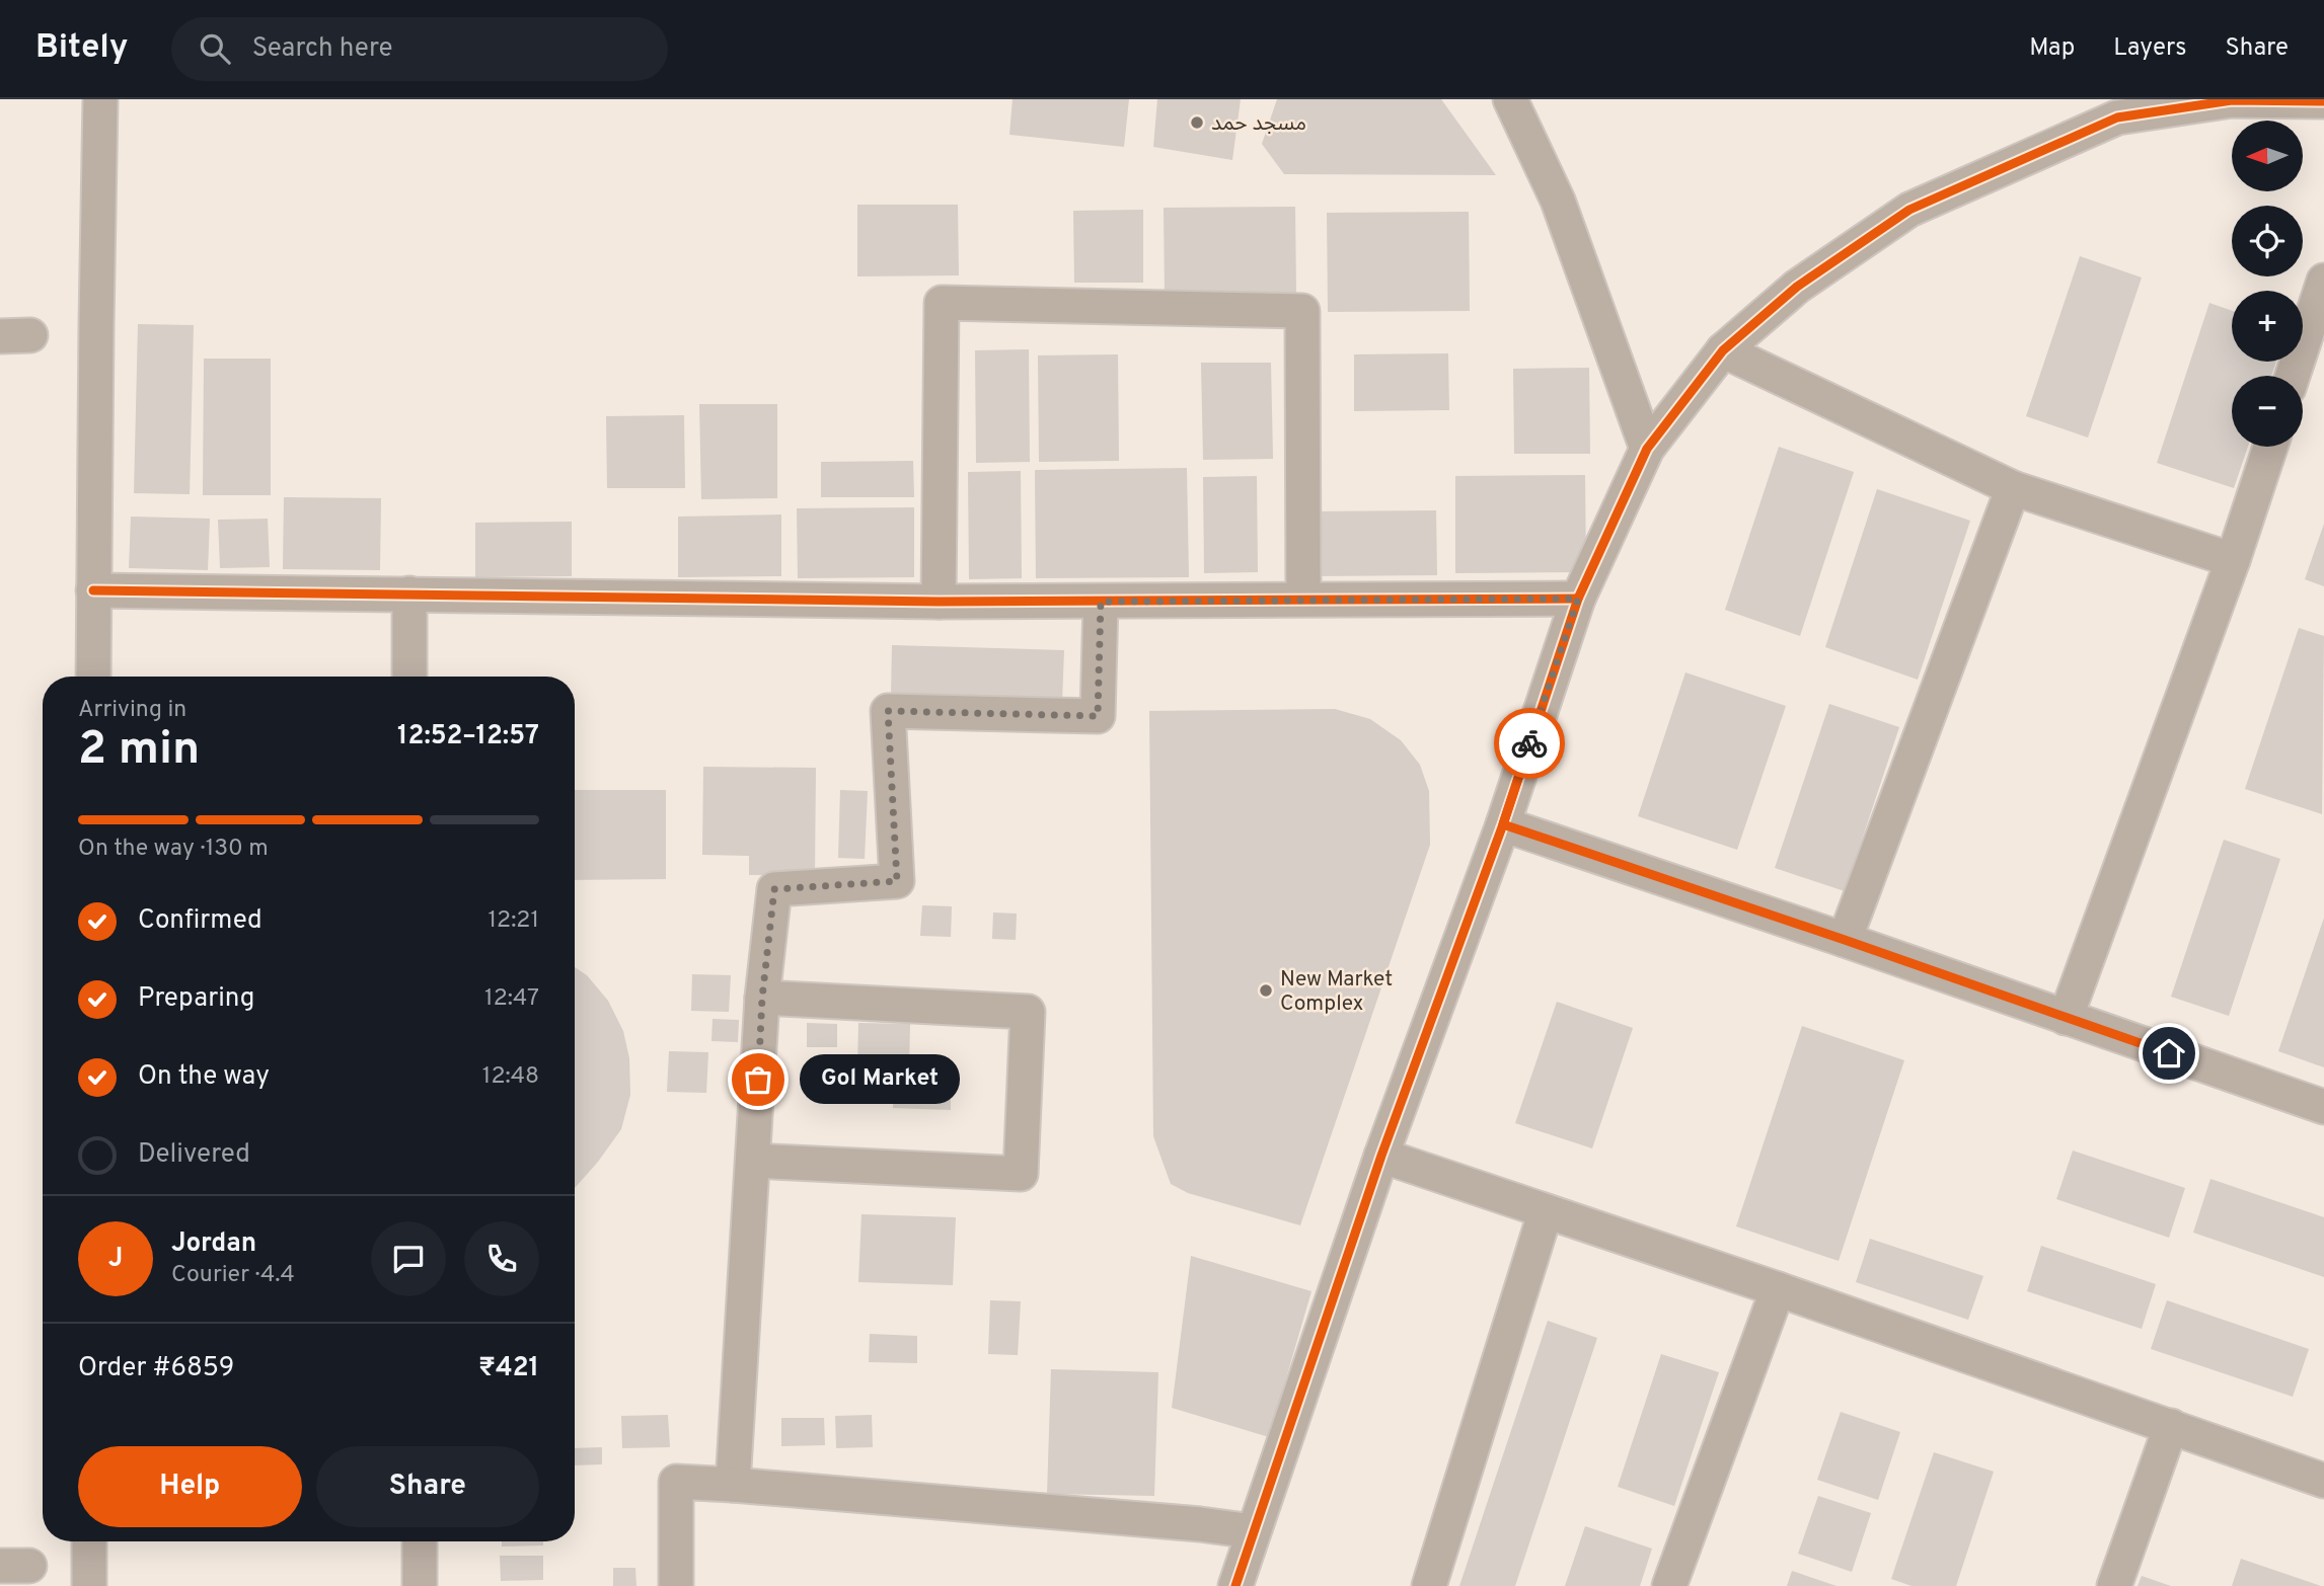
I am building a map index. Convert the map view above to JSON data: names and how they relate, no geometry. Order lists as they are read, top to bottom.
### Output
{
  "places": ["مسجد حمد", "New Market Complex", "Gol Market"],
  "north": "left",
  "page": {
    "header": "Bitely",
    "search": "Search here",
    "nav": ["Map", "Layers", "Share"],
    "map_buttons": ["+", "−"],
    "heading": ["2 min", "Arriving in", "12:52–12:57"],
    "panel": [
      "Jordan",
      "Courier · 4.4",
      "Order #6859",
      "₹421"
    ],
    "bar": "On the way · 130 m",
    "list": [
      ["Confirmed", "12:21"],
      ["Preparing", "12:47"],
      ["On the way", "12:48"],
      "Delivered"
    ],
    "bubble": "Gol Market",
    "round": "J",
    "buttons": ["Help", "Share"]
  }
}
